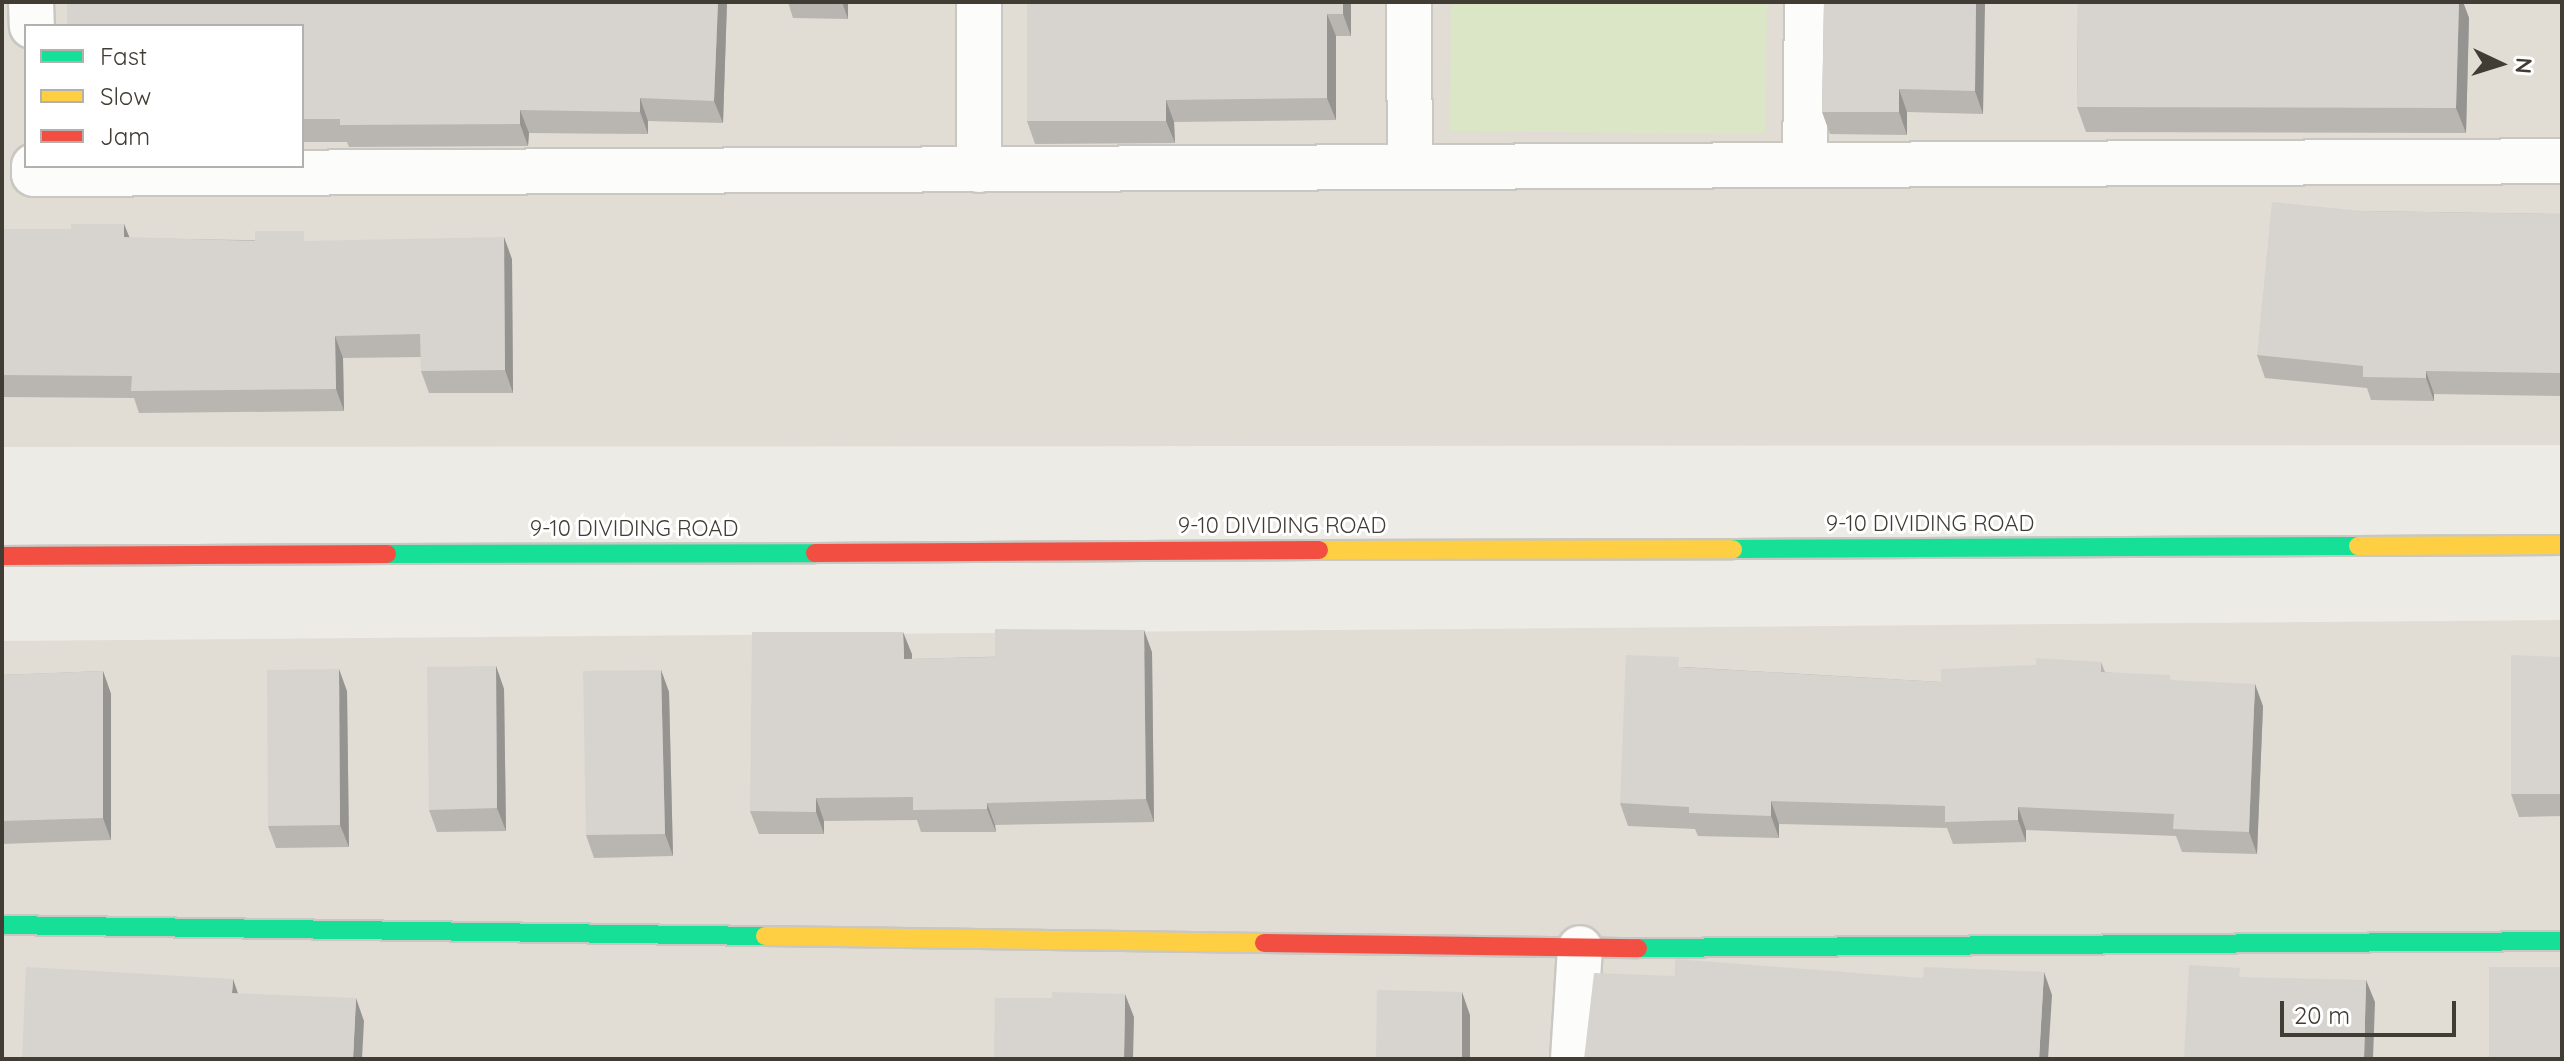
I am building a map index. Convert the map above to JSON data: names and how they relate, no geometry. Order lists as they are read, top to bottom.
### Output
{
  "streets": {
    "street": ["9-10 DIVIDING ROAD"]
  },
  "legend": ["Fast", "Slow", "Jam"],
  "scale_bar": "20 m",
  "north": "right"
}
